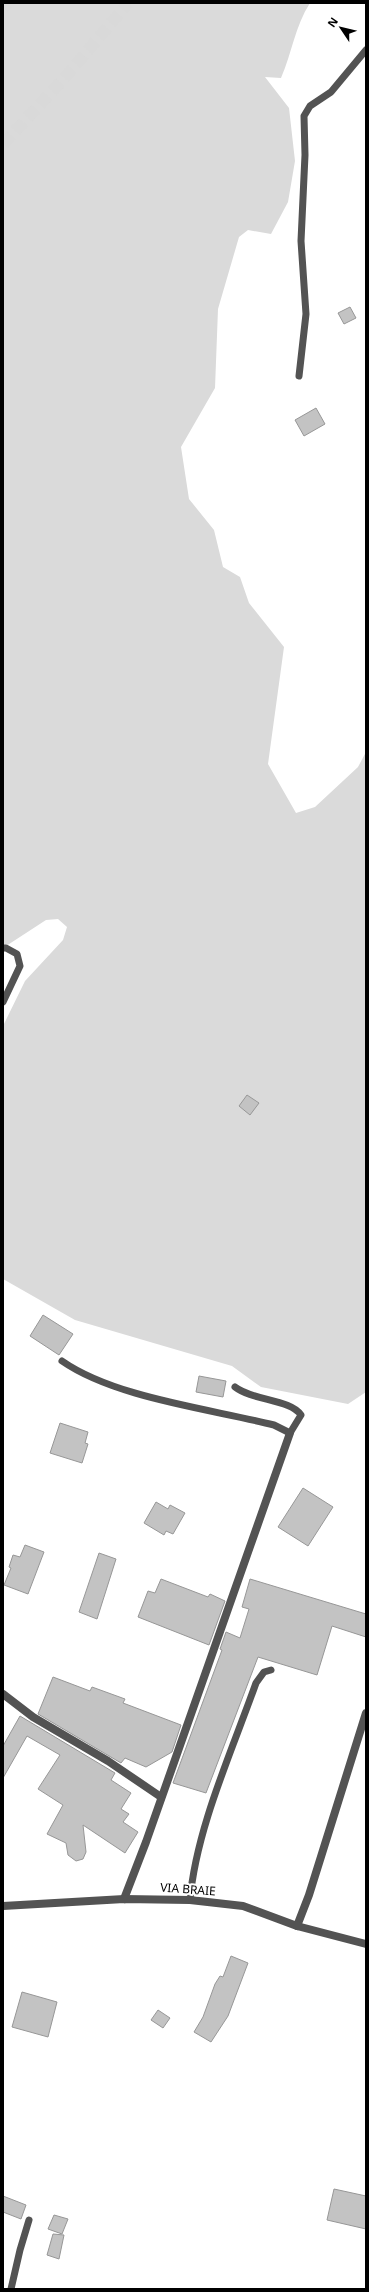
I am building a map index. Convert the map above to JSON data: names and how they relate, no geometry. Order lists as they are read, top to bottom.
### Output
{
  "streets": {
    "street": ["VIA BRAIE"]
  },
  "north": "top left"
}
